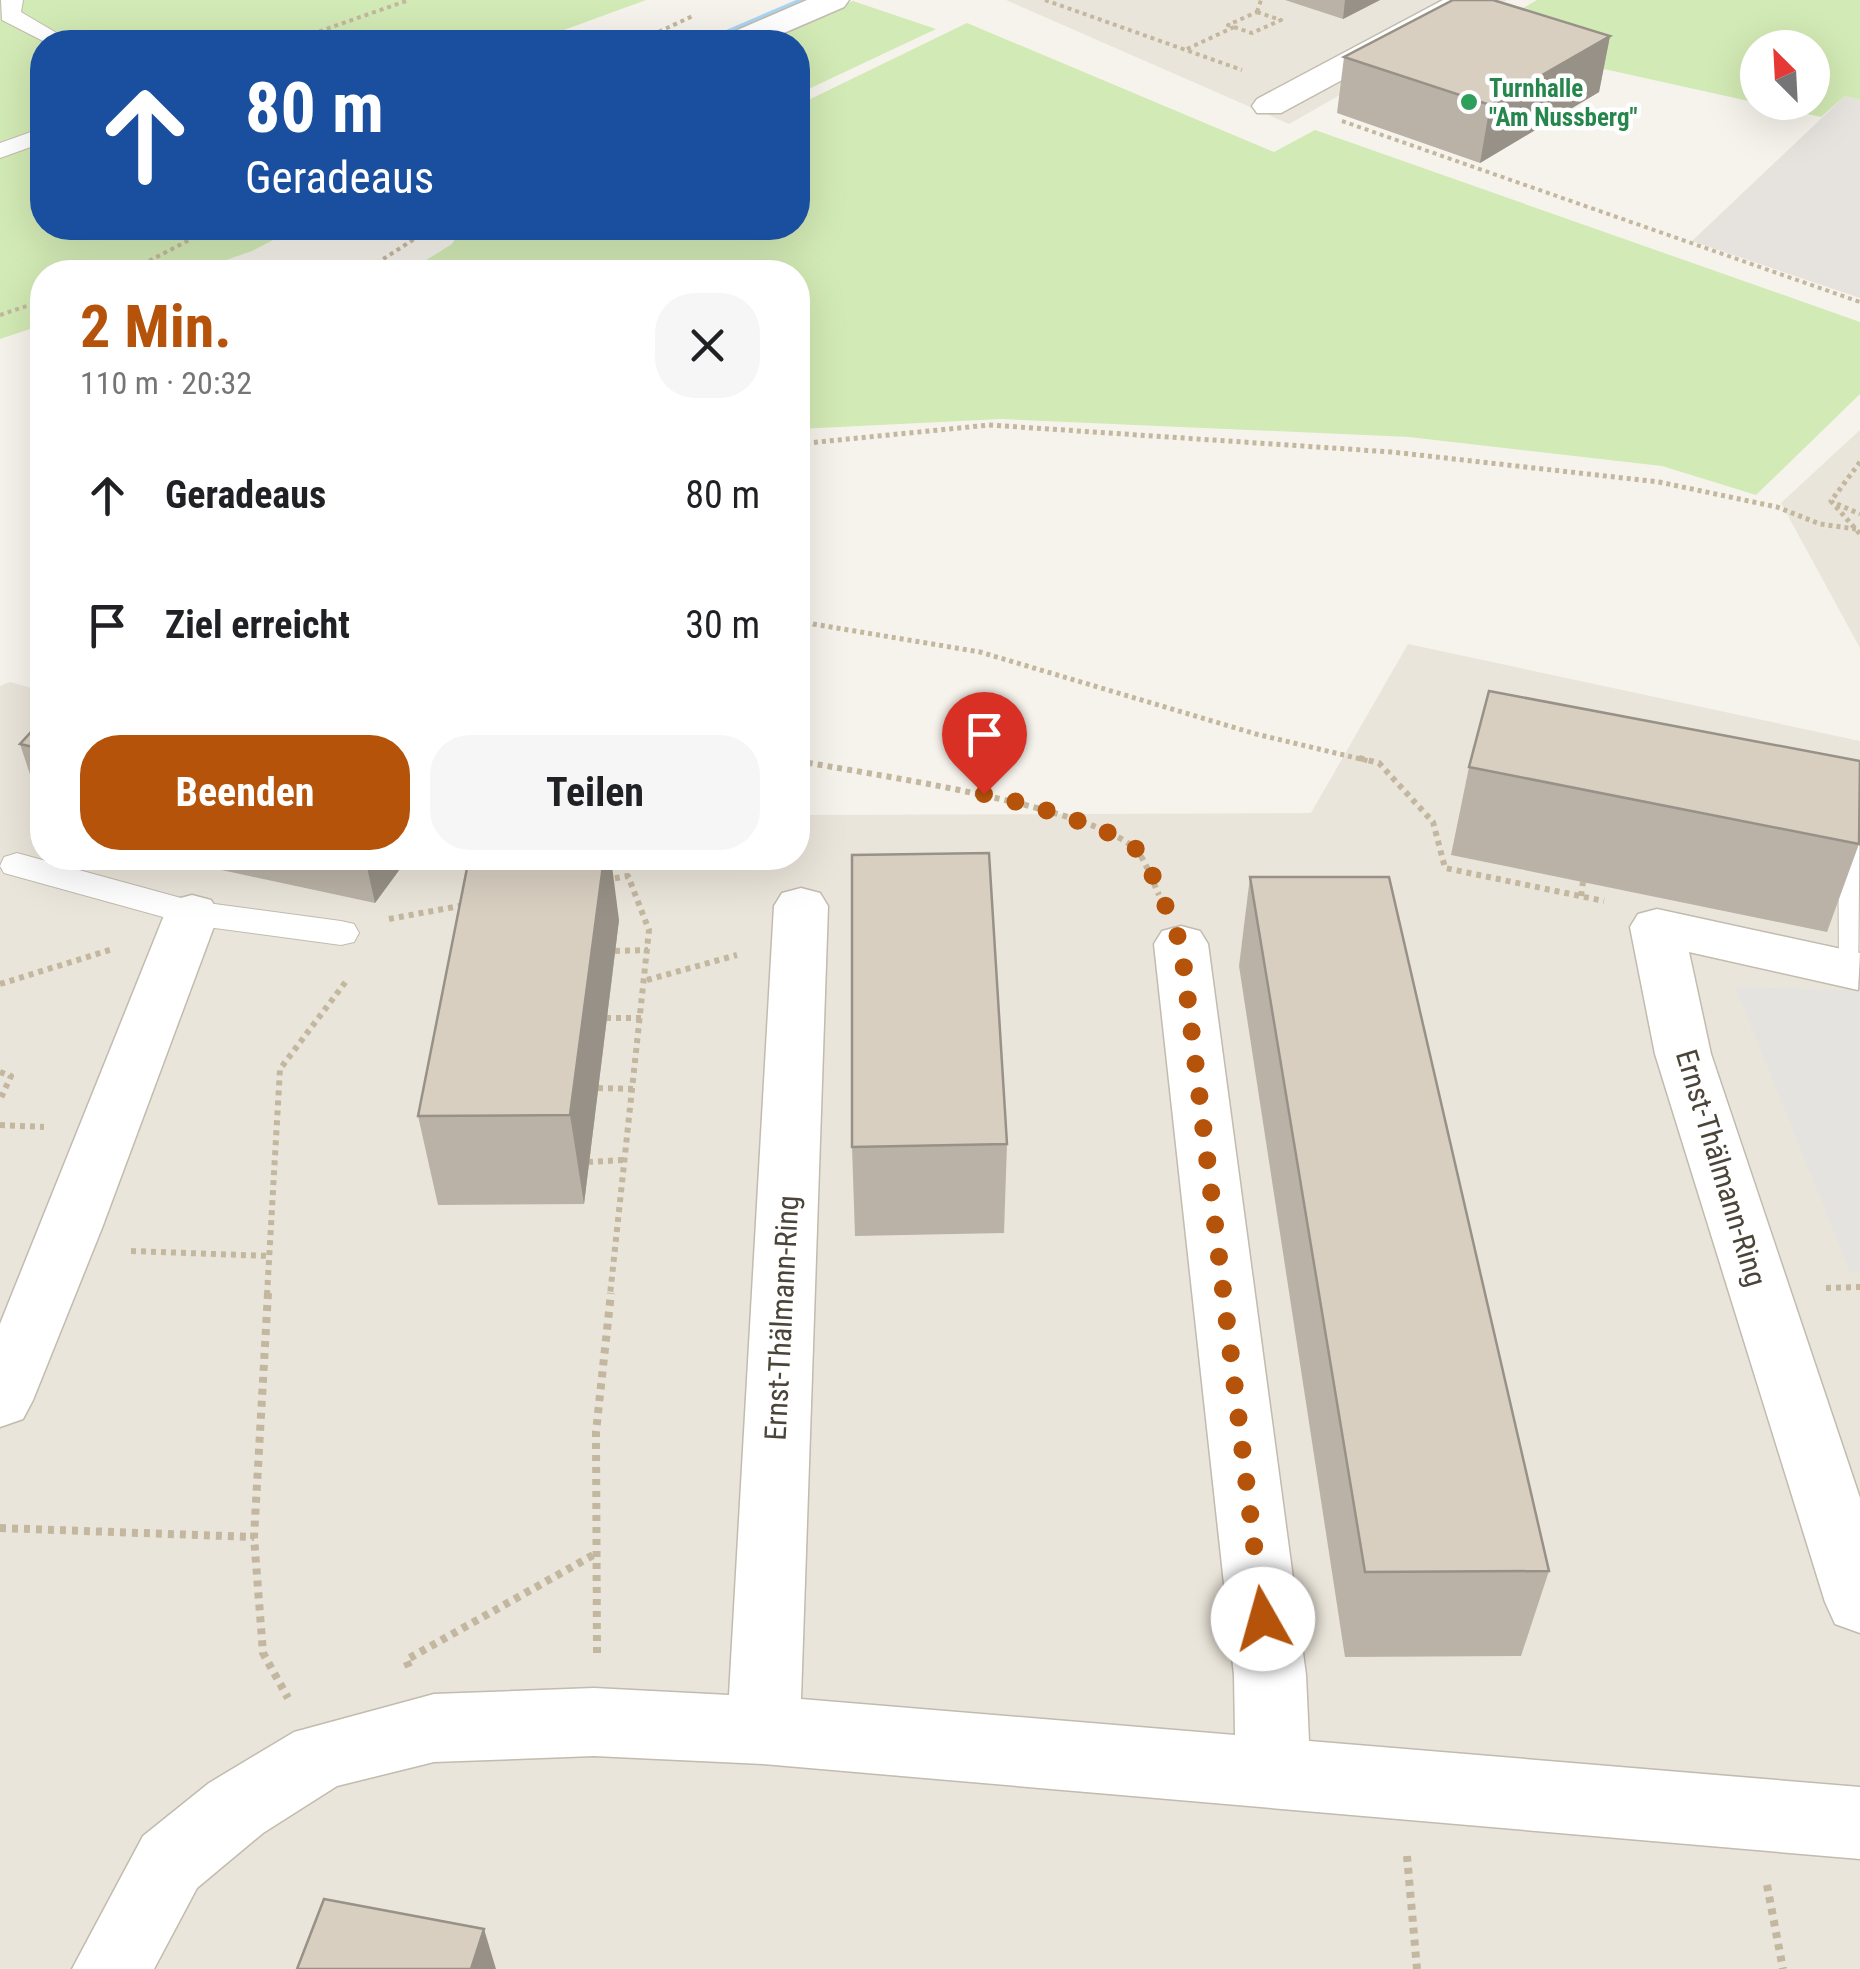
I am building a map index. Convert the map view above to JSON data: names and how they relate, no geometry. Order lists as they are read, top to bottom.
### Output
{
  "streets": {
    "street": ["Ernst-Thälmann-Ring"]
  },
  "places": ["Turnhalle \"Am Nussberg\""],
  "north": "top left",
  "page": {
    "turn": ["80 m", "Geradeaus"],
    "heading": ["2 Min.", "110 m · 20:32"],
    "list": [
      {
        "name": "Geradeaus",
        "value": "80 m"
      },
      {
        "name": "Ziel erreicht",
        "value": "30 m"
      }
    ],
    "buttons": ["Beenden", "Teilen"]
  }
}
